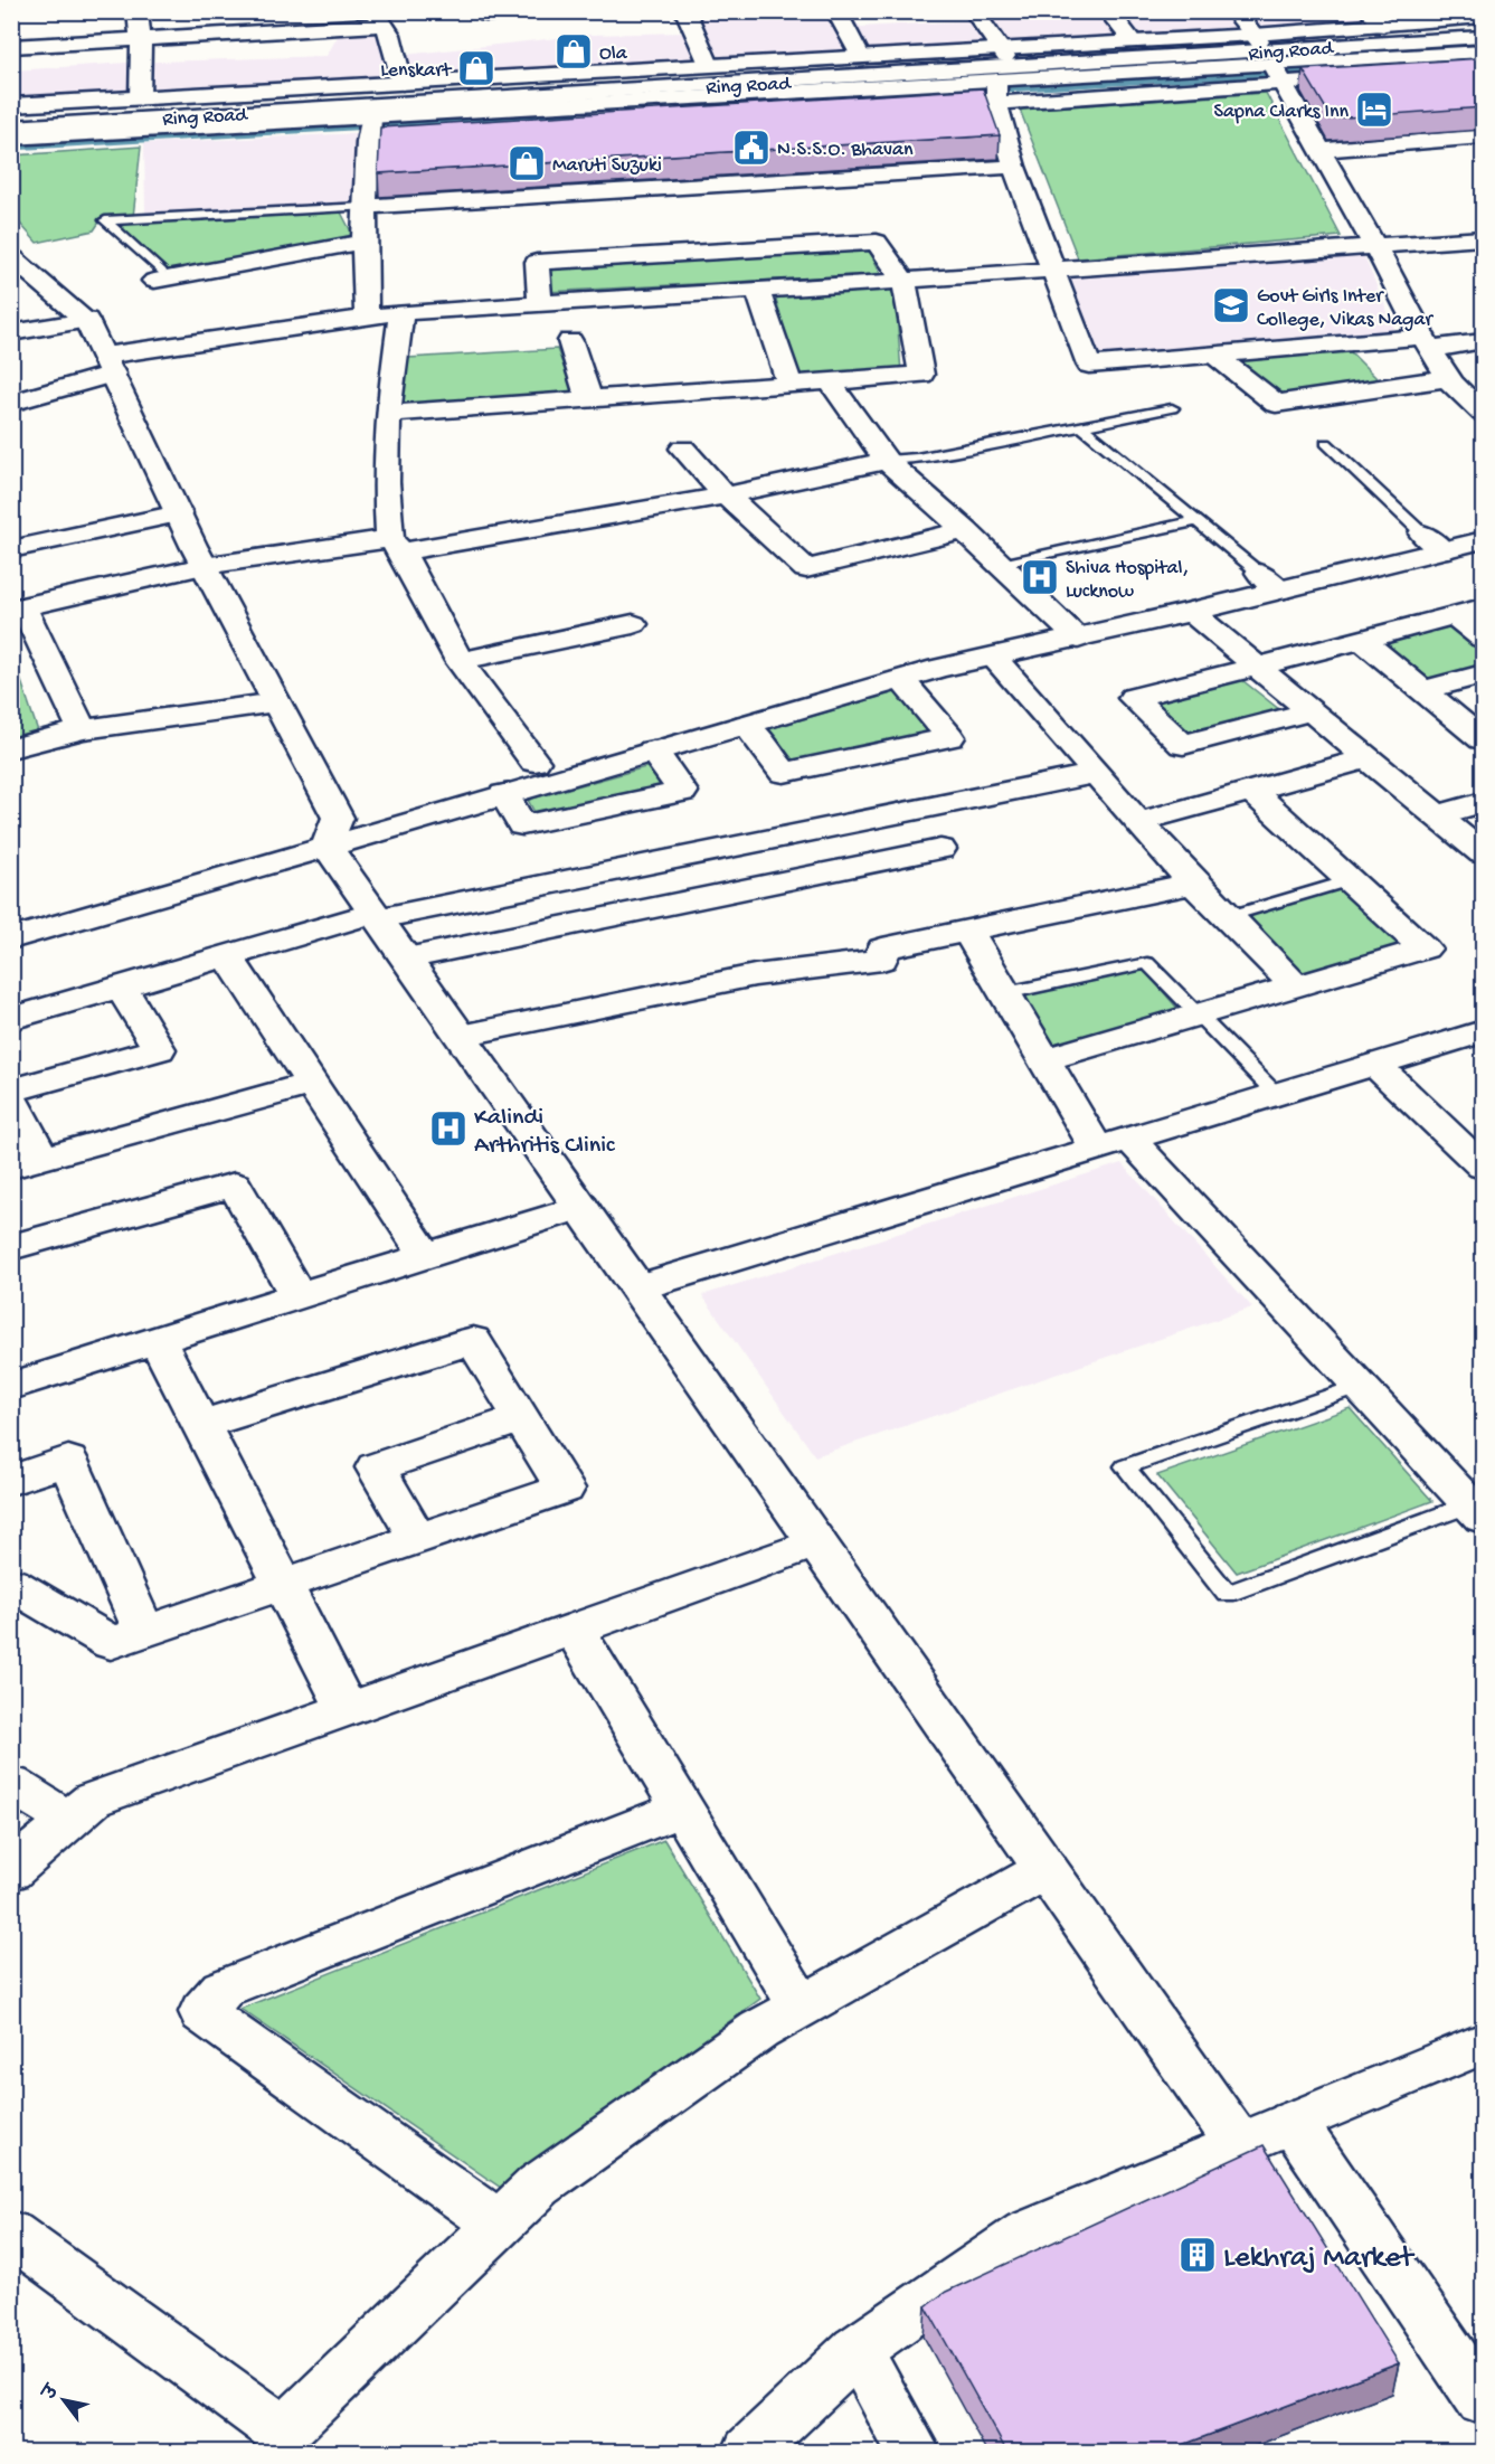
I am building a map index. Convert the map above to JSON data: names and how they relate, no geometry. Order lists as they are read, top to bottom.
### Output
{
  "streets": {
    "main road": ["Ring Road"]
  },
  "places": {
    "shop": ["Ola", "Lenskart", "Maruti Suzuki"],
    "hotel": ["Sapna Clarks Inn"],
    "public building": ["N.S.S.O. Bhavan"],
    "school or university": ["Govt Girls Inter College, Vikas Nagar"],
    "hospital": ["Shiva Hospital, Lucknow", "Kalindi Arthritis Clinic"],
    "building": ["Lekhraj Market"]
  },
  "north": "top left"
}
